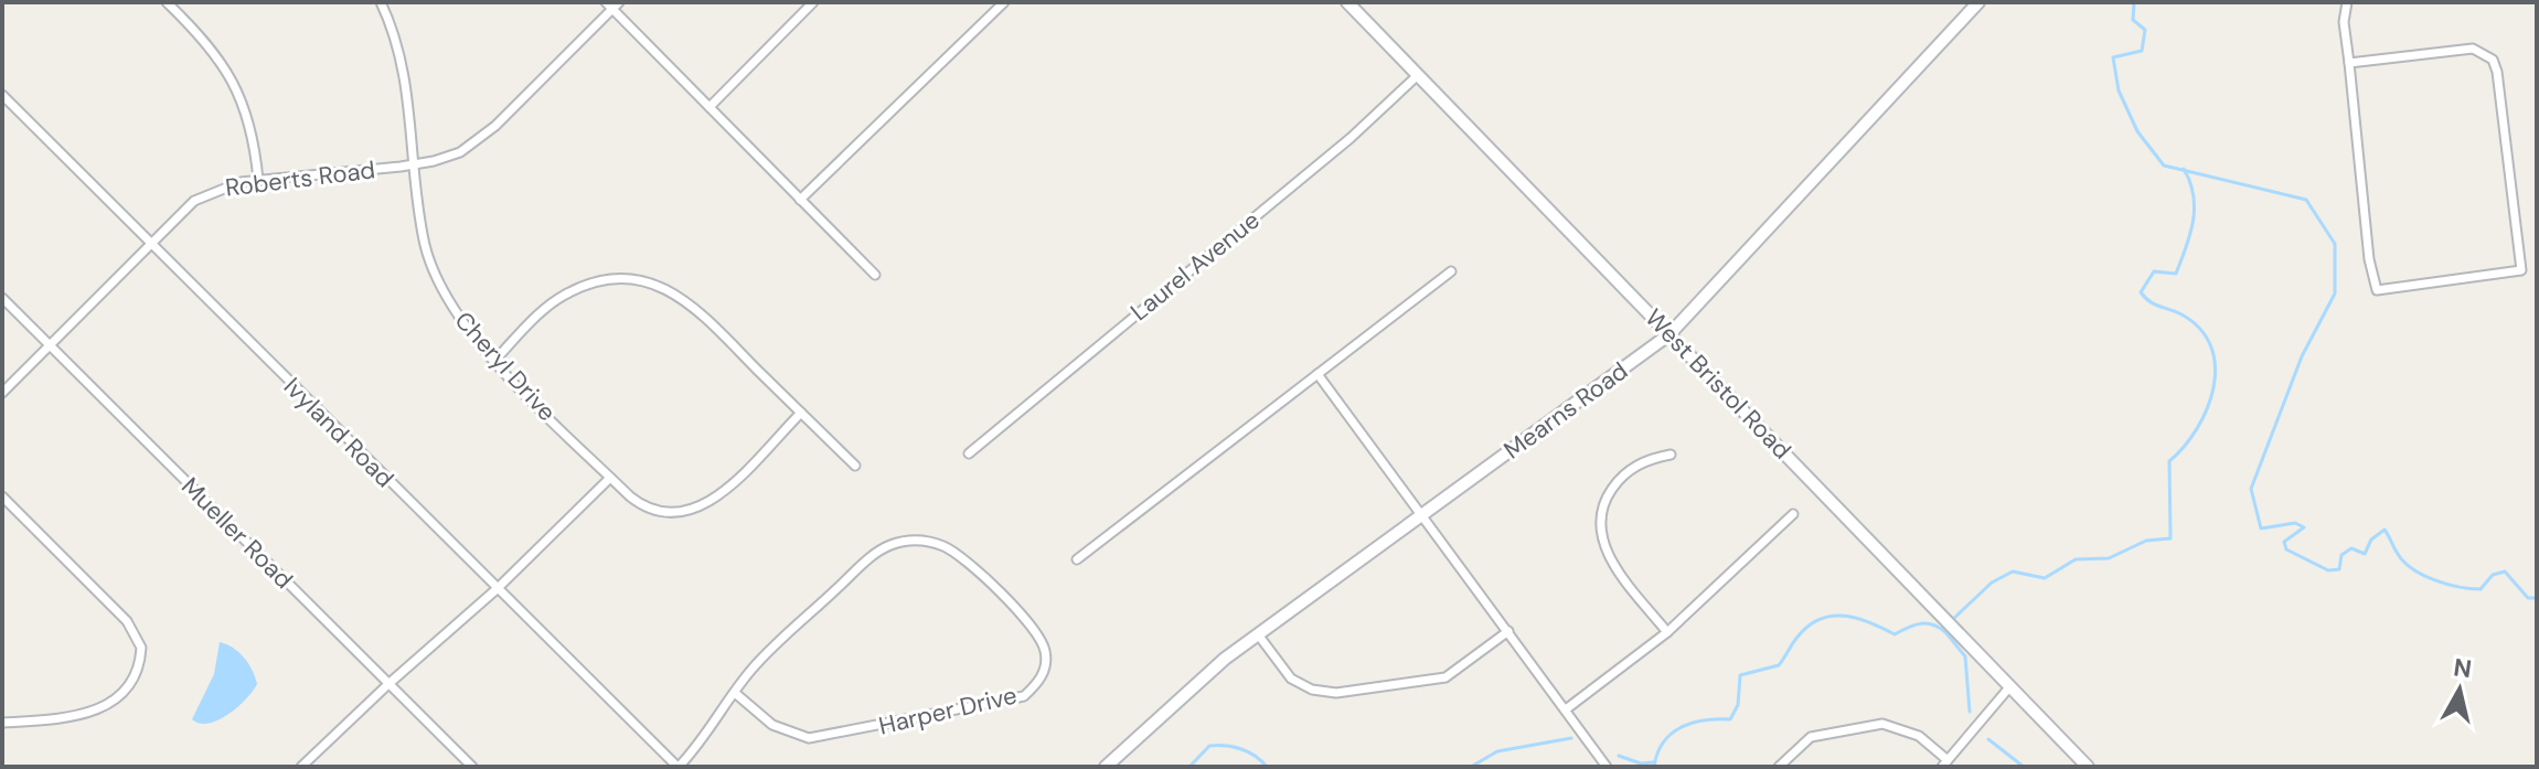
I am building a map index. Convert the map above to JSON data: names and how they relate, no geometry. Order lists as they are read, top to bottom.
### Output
{
  "streets": {
    "street": [
      "Roberts Road",
      "Laurel Avenue",
      "Cheryl Drive",
      "West Bristol Road",
      "Mearns Road",
      "Ivyland Road",
      "Mueller Road",
      "Harper Drive"
    ]
  },
  "crossings": [
    ["Roberts Road", "Cheryl Drive"],
    ["Roberts Road", "Ivyland Road"],
    ["Roberts Road", "Mueller Road"],
    ["Laurel Avenue", "West Bristol Road"],
    ["West Bristol Road", "Mearns Road"],
    ["Ivyland Road", "Harper Drive"]
  ],
  "north": "top"
}
